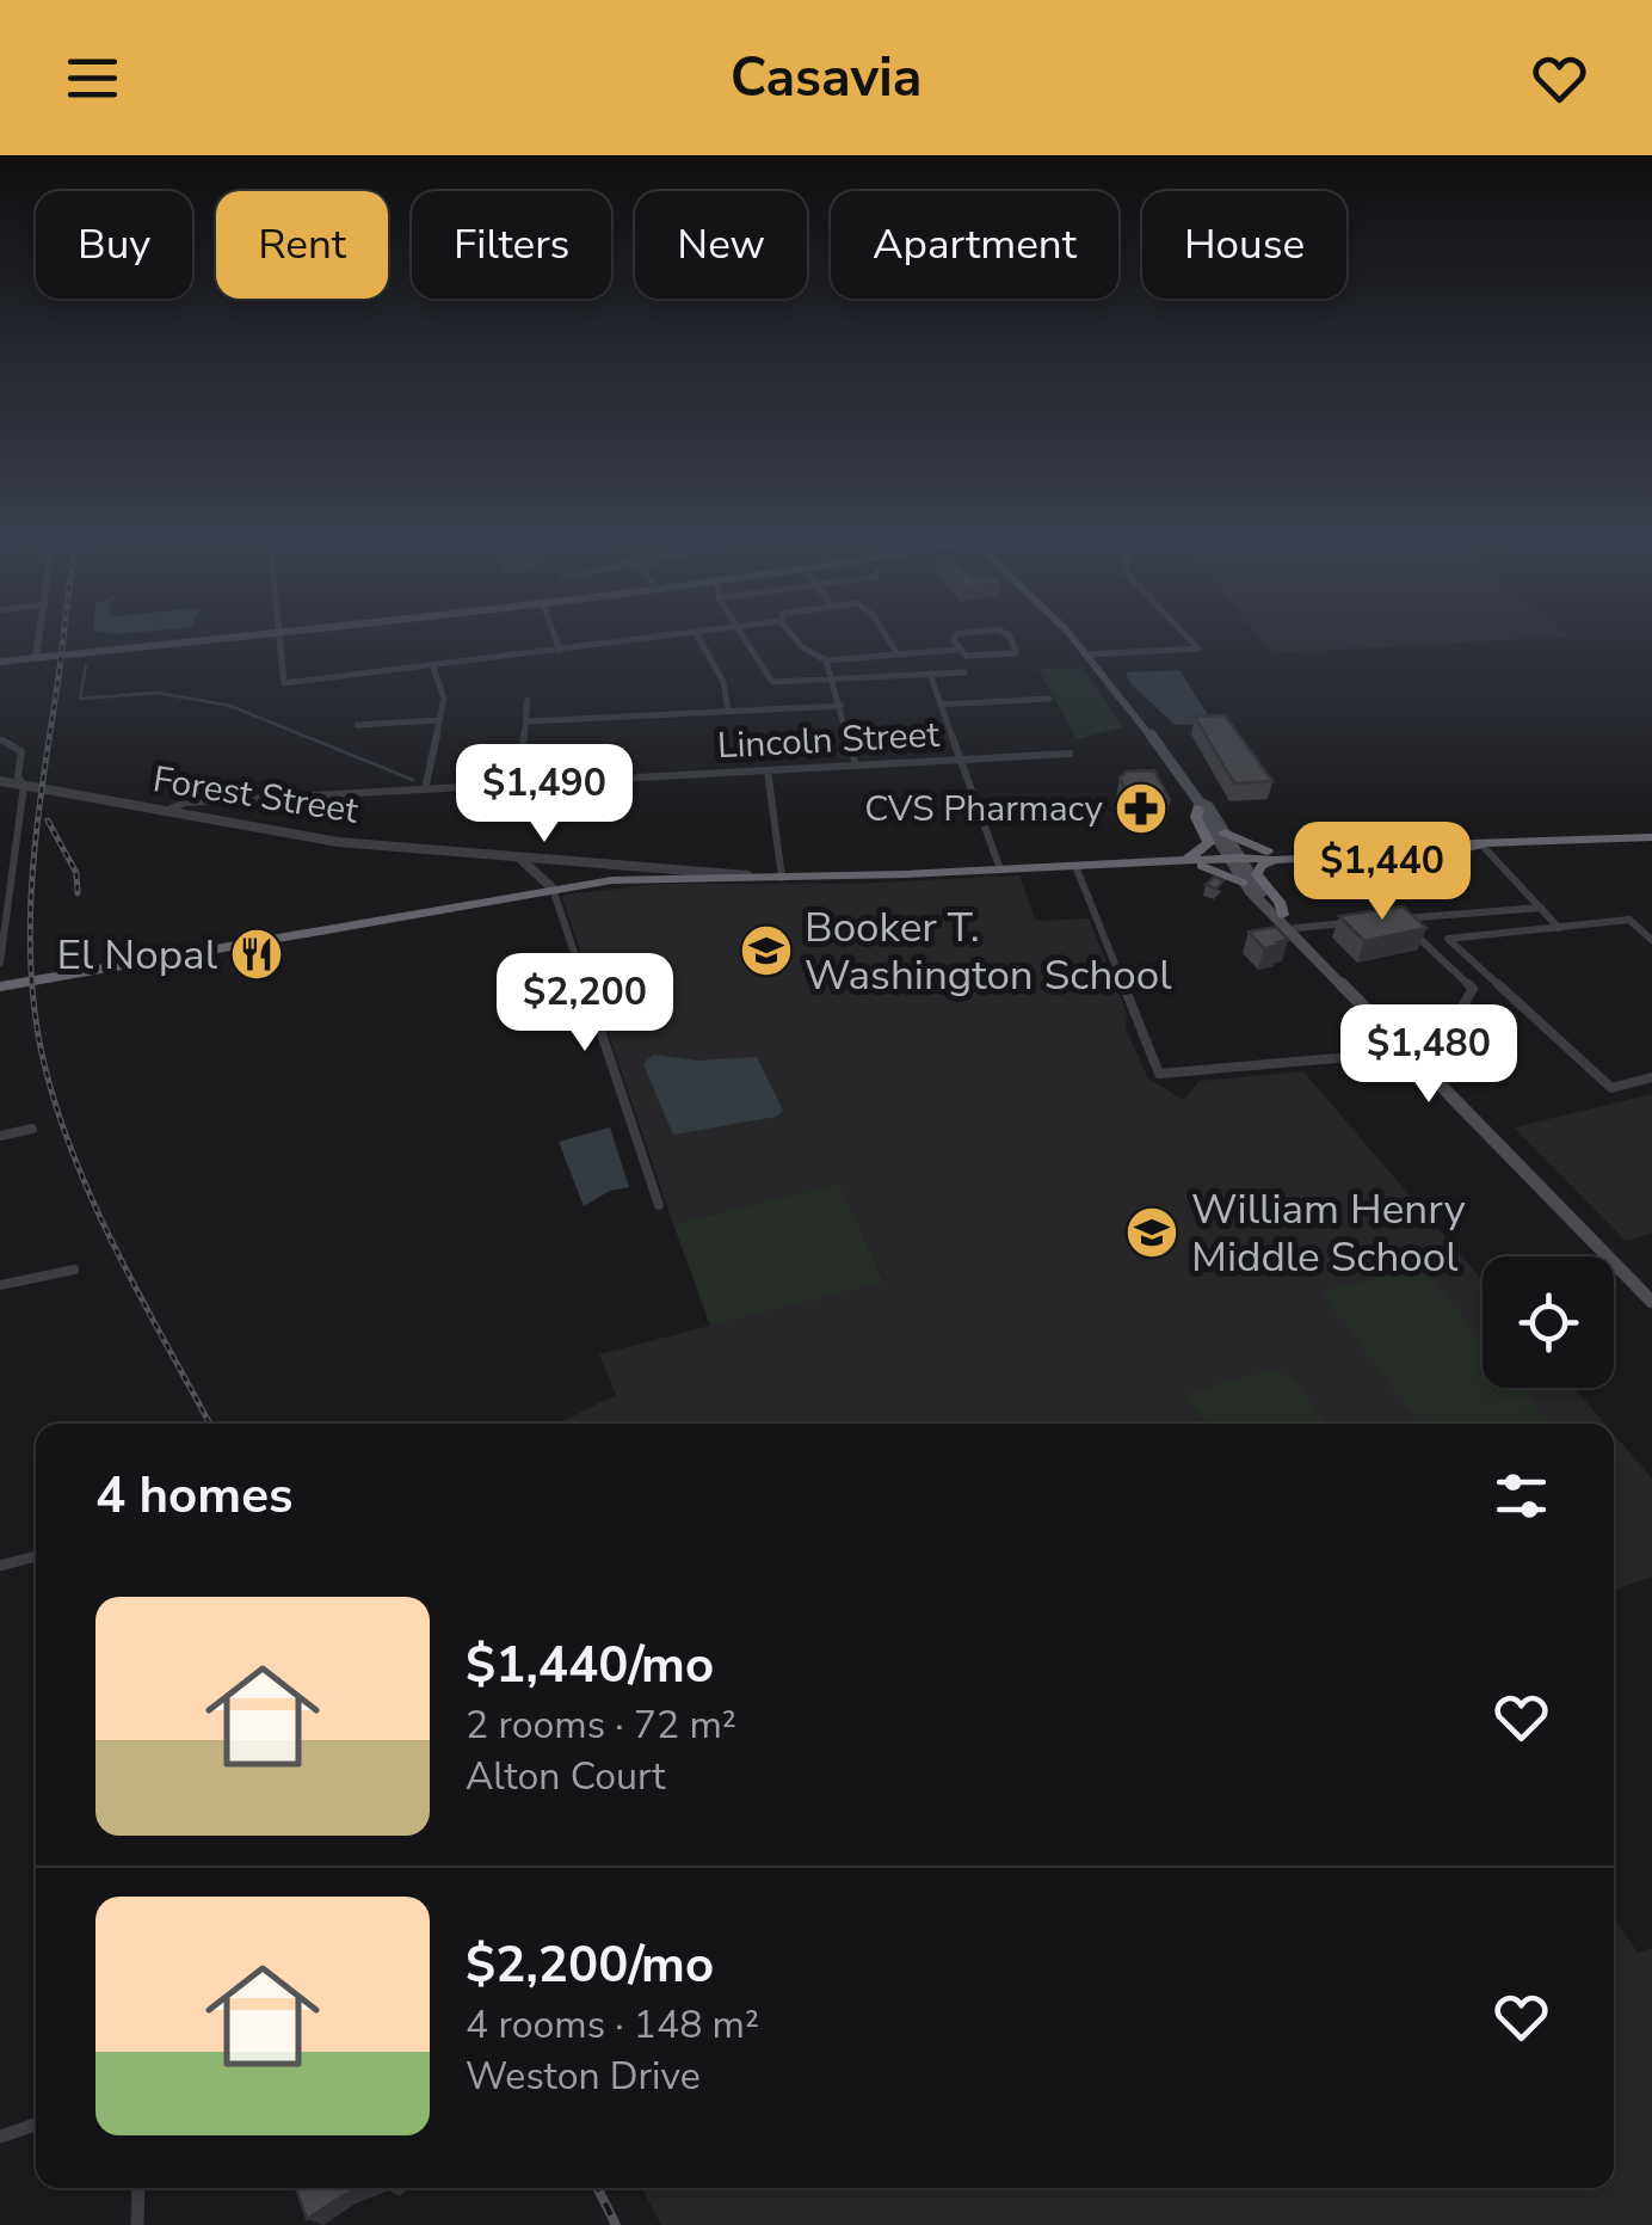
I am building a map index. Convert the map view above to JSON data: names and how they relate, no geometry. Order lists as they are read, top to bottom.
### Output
{
  "streets": {
    "highway": ["Forest Street"],
    "street": ["Lincoln Street"]
  },
  "crossings": [
    ["Lincoln Street", "Forest Street"]
  ],
  "places": {
    "pharmacy": ["CVS Pharmacy"],
    "school or university": ["Booker T. Washington School", "William Henry Middle School"],
    "restaurant": ["El Nopal"]
  },
  "page": {
    "header": "Casavia",
    "chip": [
      "Buy",
      "Rent",
      "Filters",
      "New",
      "Apartment",
      "House"
    ],
    "price": [
      "$1,490",
      "$1,440",
      "$2,200",
      "$1,480"
    ],
    "heading": "4 homes",
    "list": [
      {
        "name": "$1,440/mo",
        "note": "2 rooms · 72 m² · Alton Court"
      },
      {
        "name": "$2,200/mo",
        "note": "4 rooms · 148 m² · Weston Drive"
      }
    ]
  }
}
